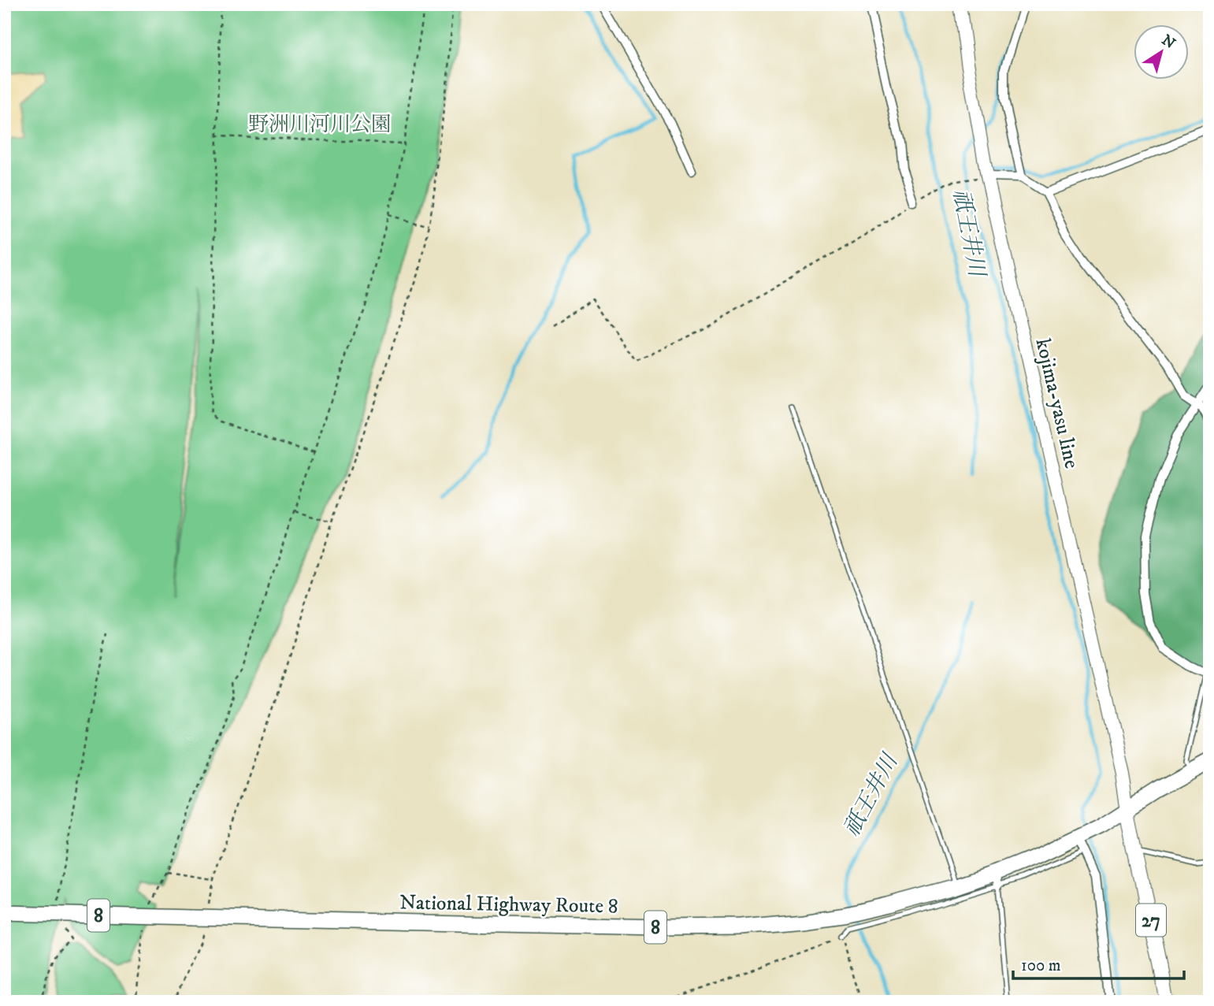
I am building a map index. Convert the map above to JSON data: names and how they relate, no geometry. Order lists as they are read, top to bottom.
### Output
{
  "streets": {
    "highway": ["National Highway Route 8", "8"],
    "main road": ["kojima-yasu line", "27"]
  },
  "crossings": [
    ["kojima-yasu line", "National Highway Route 8"],
    ["kojima-yasu line", "27"],
    ["National Highway Route 8", "27"]
  ],
  "water": ["祇王井川"],
  "parks": ["野洲川河川公園"],
  "scale_bar": "100 m",
  "north": "top right"
}
